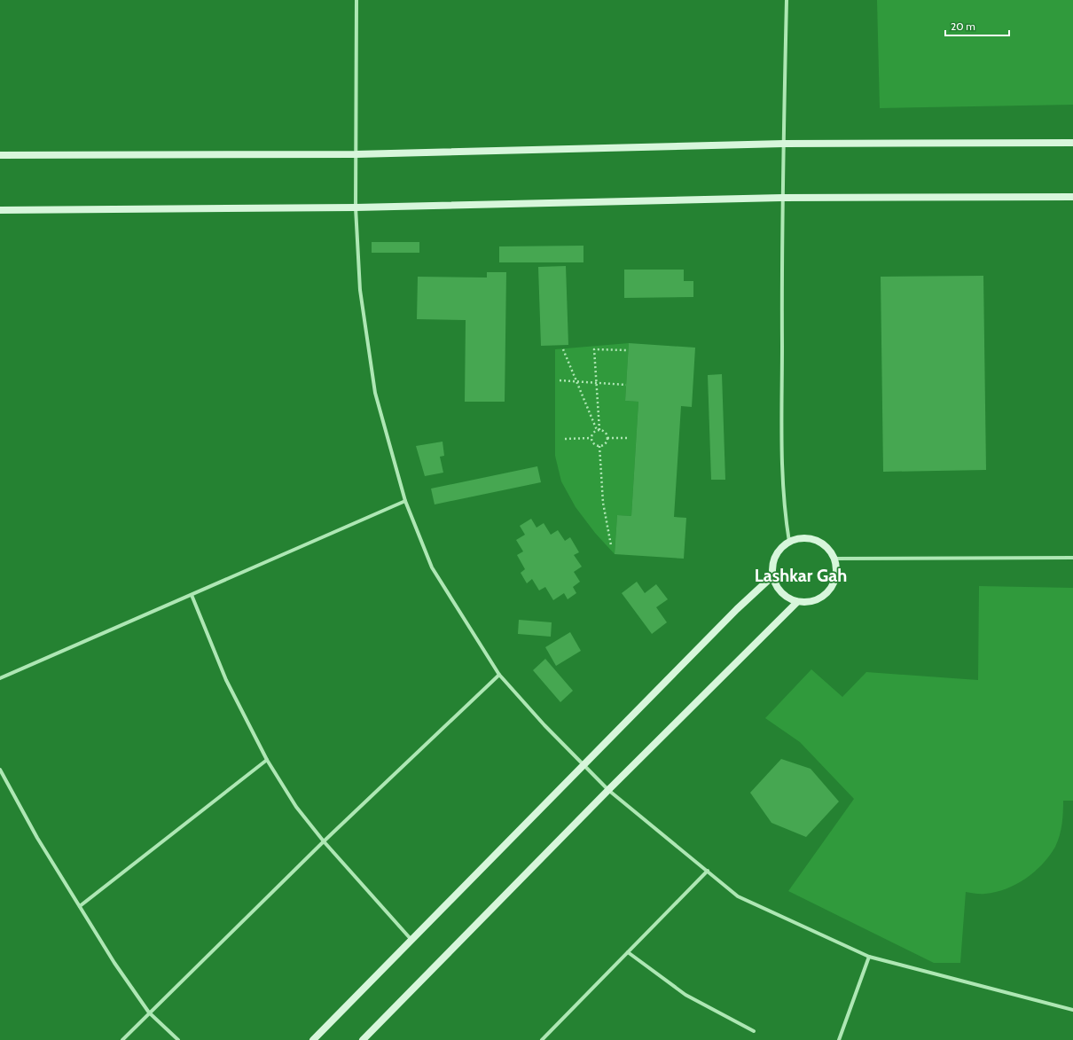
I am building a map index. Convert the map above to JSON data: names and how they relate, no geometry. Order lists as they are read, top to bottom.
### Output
{
  "districts": ["Lashkar Gah"],
  "scale_bar": "20 m"
}
